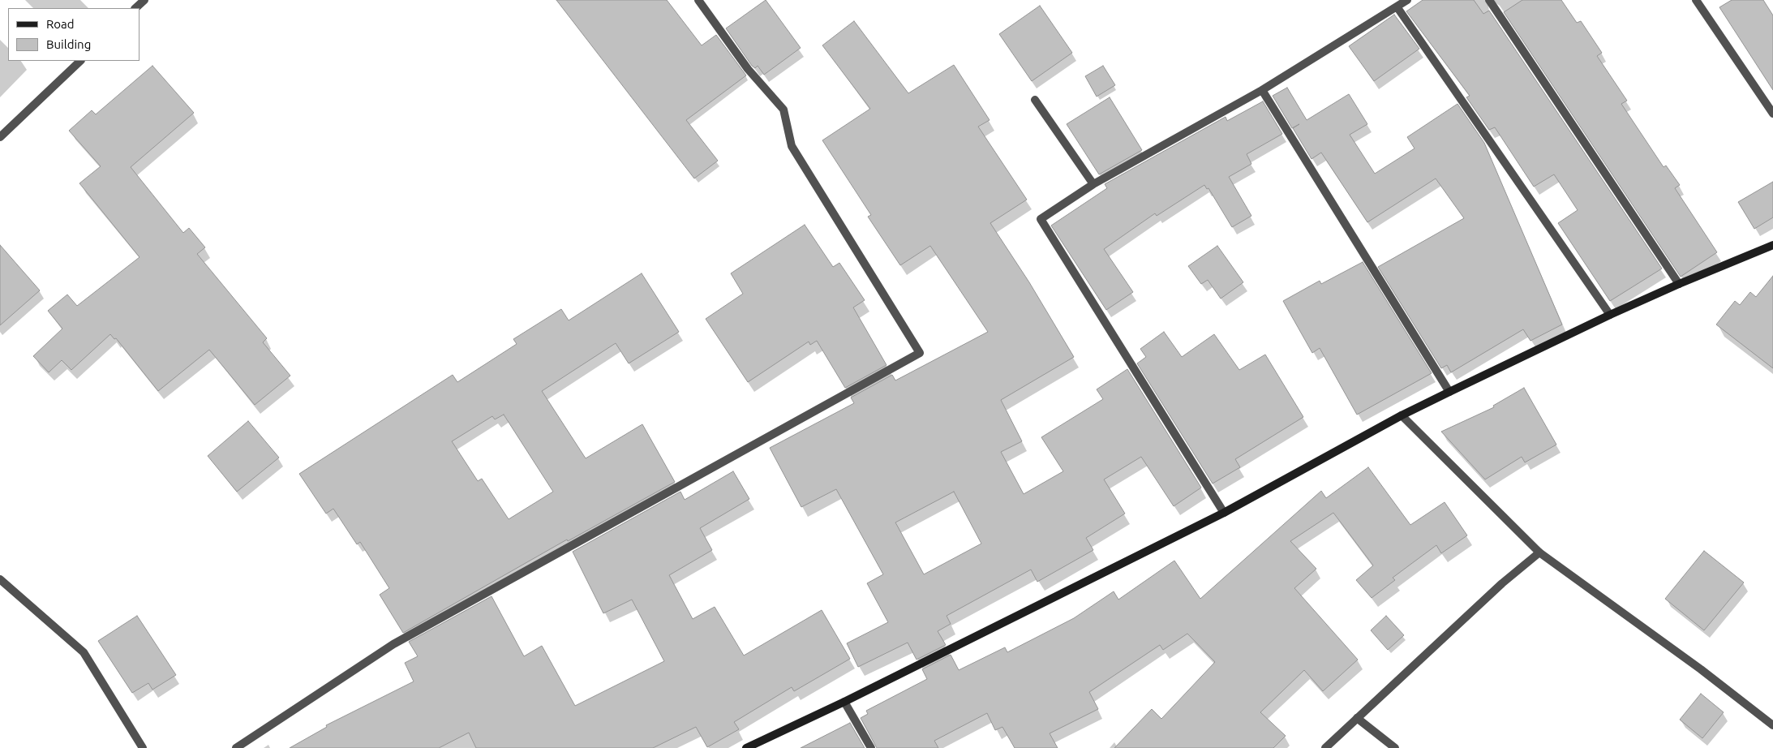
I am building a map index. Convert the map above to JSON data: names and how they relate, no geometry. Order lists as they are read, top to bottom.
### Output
{
  "legend": ["Road", "Building"]
}
